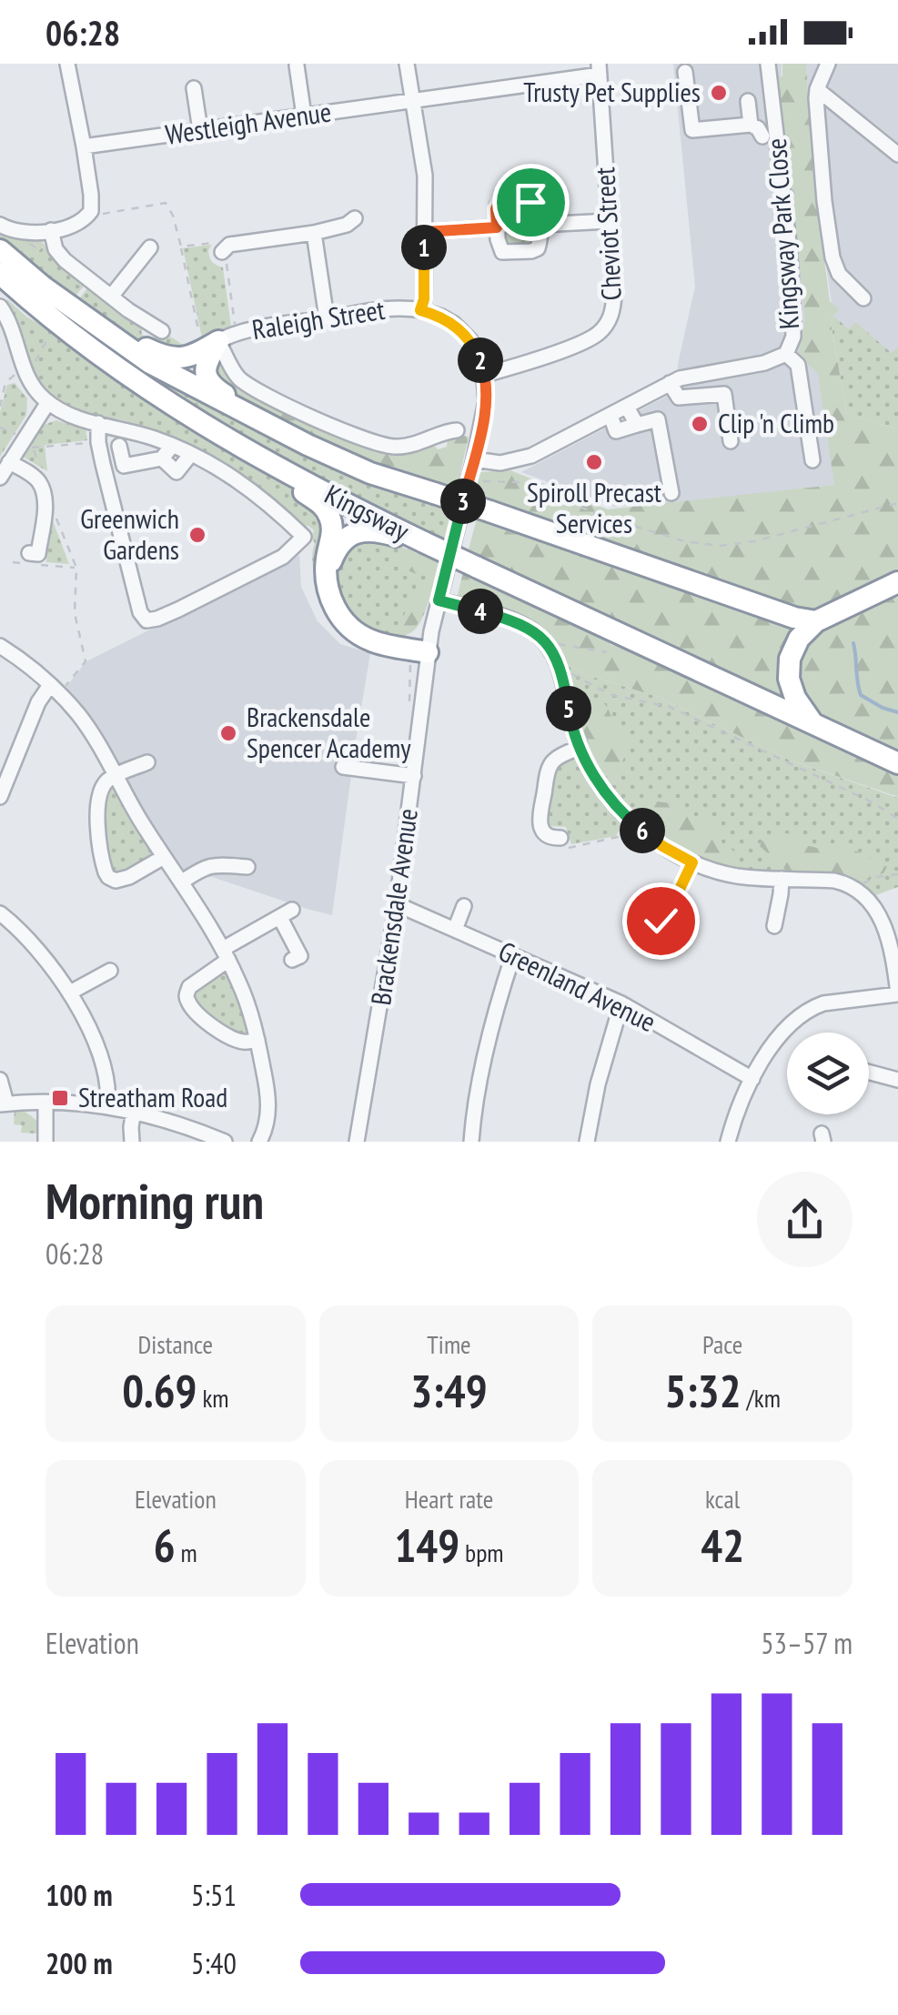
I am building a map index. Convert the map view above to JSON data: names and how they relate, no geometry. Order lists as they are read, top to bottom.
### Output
{
  "streets": {
    "highway": ["Kingsway"],
    "street": [
      "Westleigh Avenue",
      "Cheviot Street",
      "Kingsway Park Close",
      "Raleigh Street",
      "Brackensdale Avenue",
      "Greenland Avenue"
    ]
  },
  "crossings": [
    ["Westleigh Avenue", "Cheviot Street"],
    ["Cheviot Street", "Brackensdale Avenue"],
    ["Kingsway Park Close", "Brackensdale Avenue"],
    ["Brackensdale Avenue", "Greenland Avenue"]
  ],
  "places": {
    "other": [
      "Trusty Pet Supplies",
      "Clip 'n Climb",
      "Spiroll Precast Services",
      "Greenwich Gardens",
      "Brackensdale Spencer Academy"
    ],
    "transit": ["Streatham Road"]
  },
  "page": {
    "status": "06:28",
    "pins": [
      "1",
      "2",
      "3",
      "4",
      "5",
      "6"
    ],
    "heading": ["Morning run", "06:28"],
    "stats": [
      ["Distance", "0.69 km"],
      ["Time", "3:49"],
      ["Pace", "5:32 /km"],
      ["Elevation", "6 m"],
      ["Heart rate", "149 bpm"],
      ["kcal", "42"]
    ],
    "chart": ["Elevation", "53–57 m"],
    "list": [
      {
        "name": "100 m",
        "note": "5:51"
      },
      {
        "name": "200 m",
        "note": "5:40"
      }
    ]
  }
}
